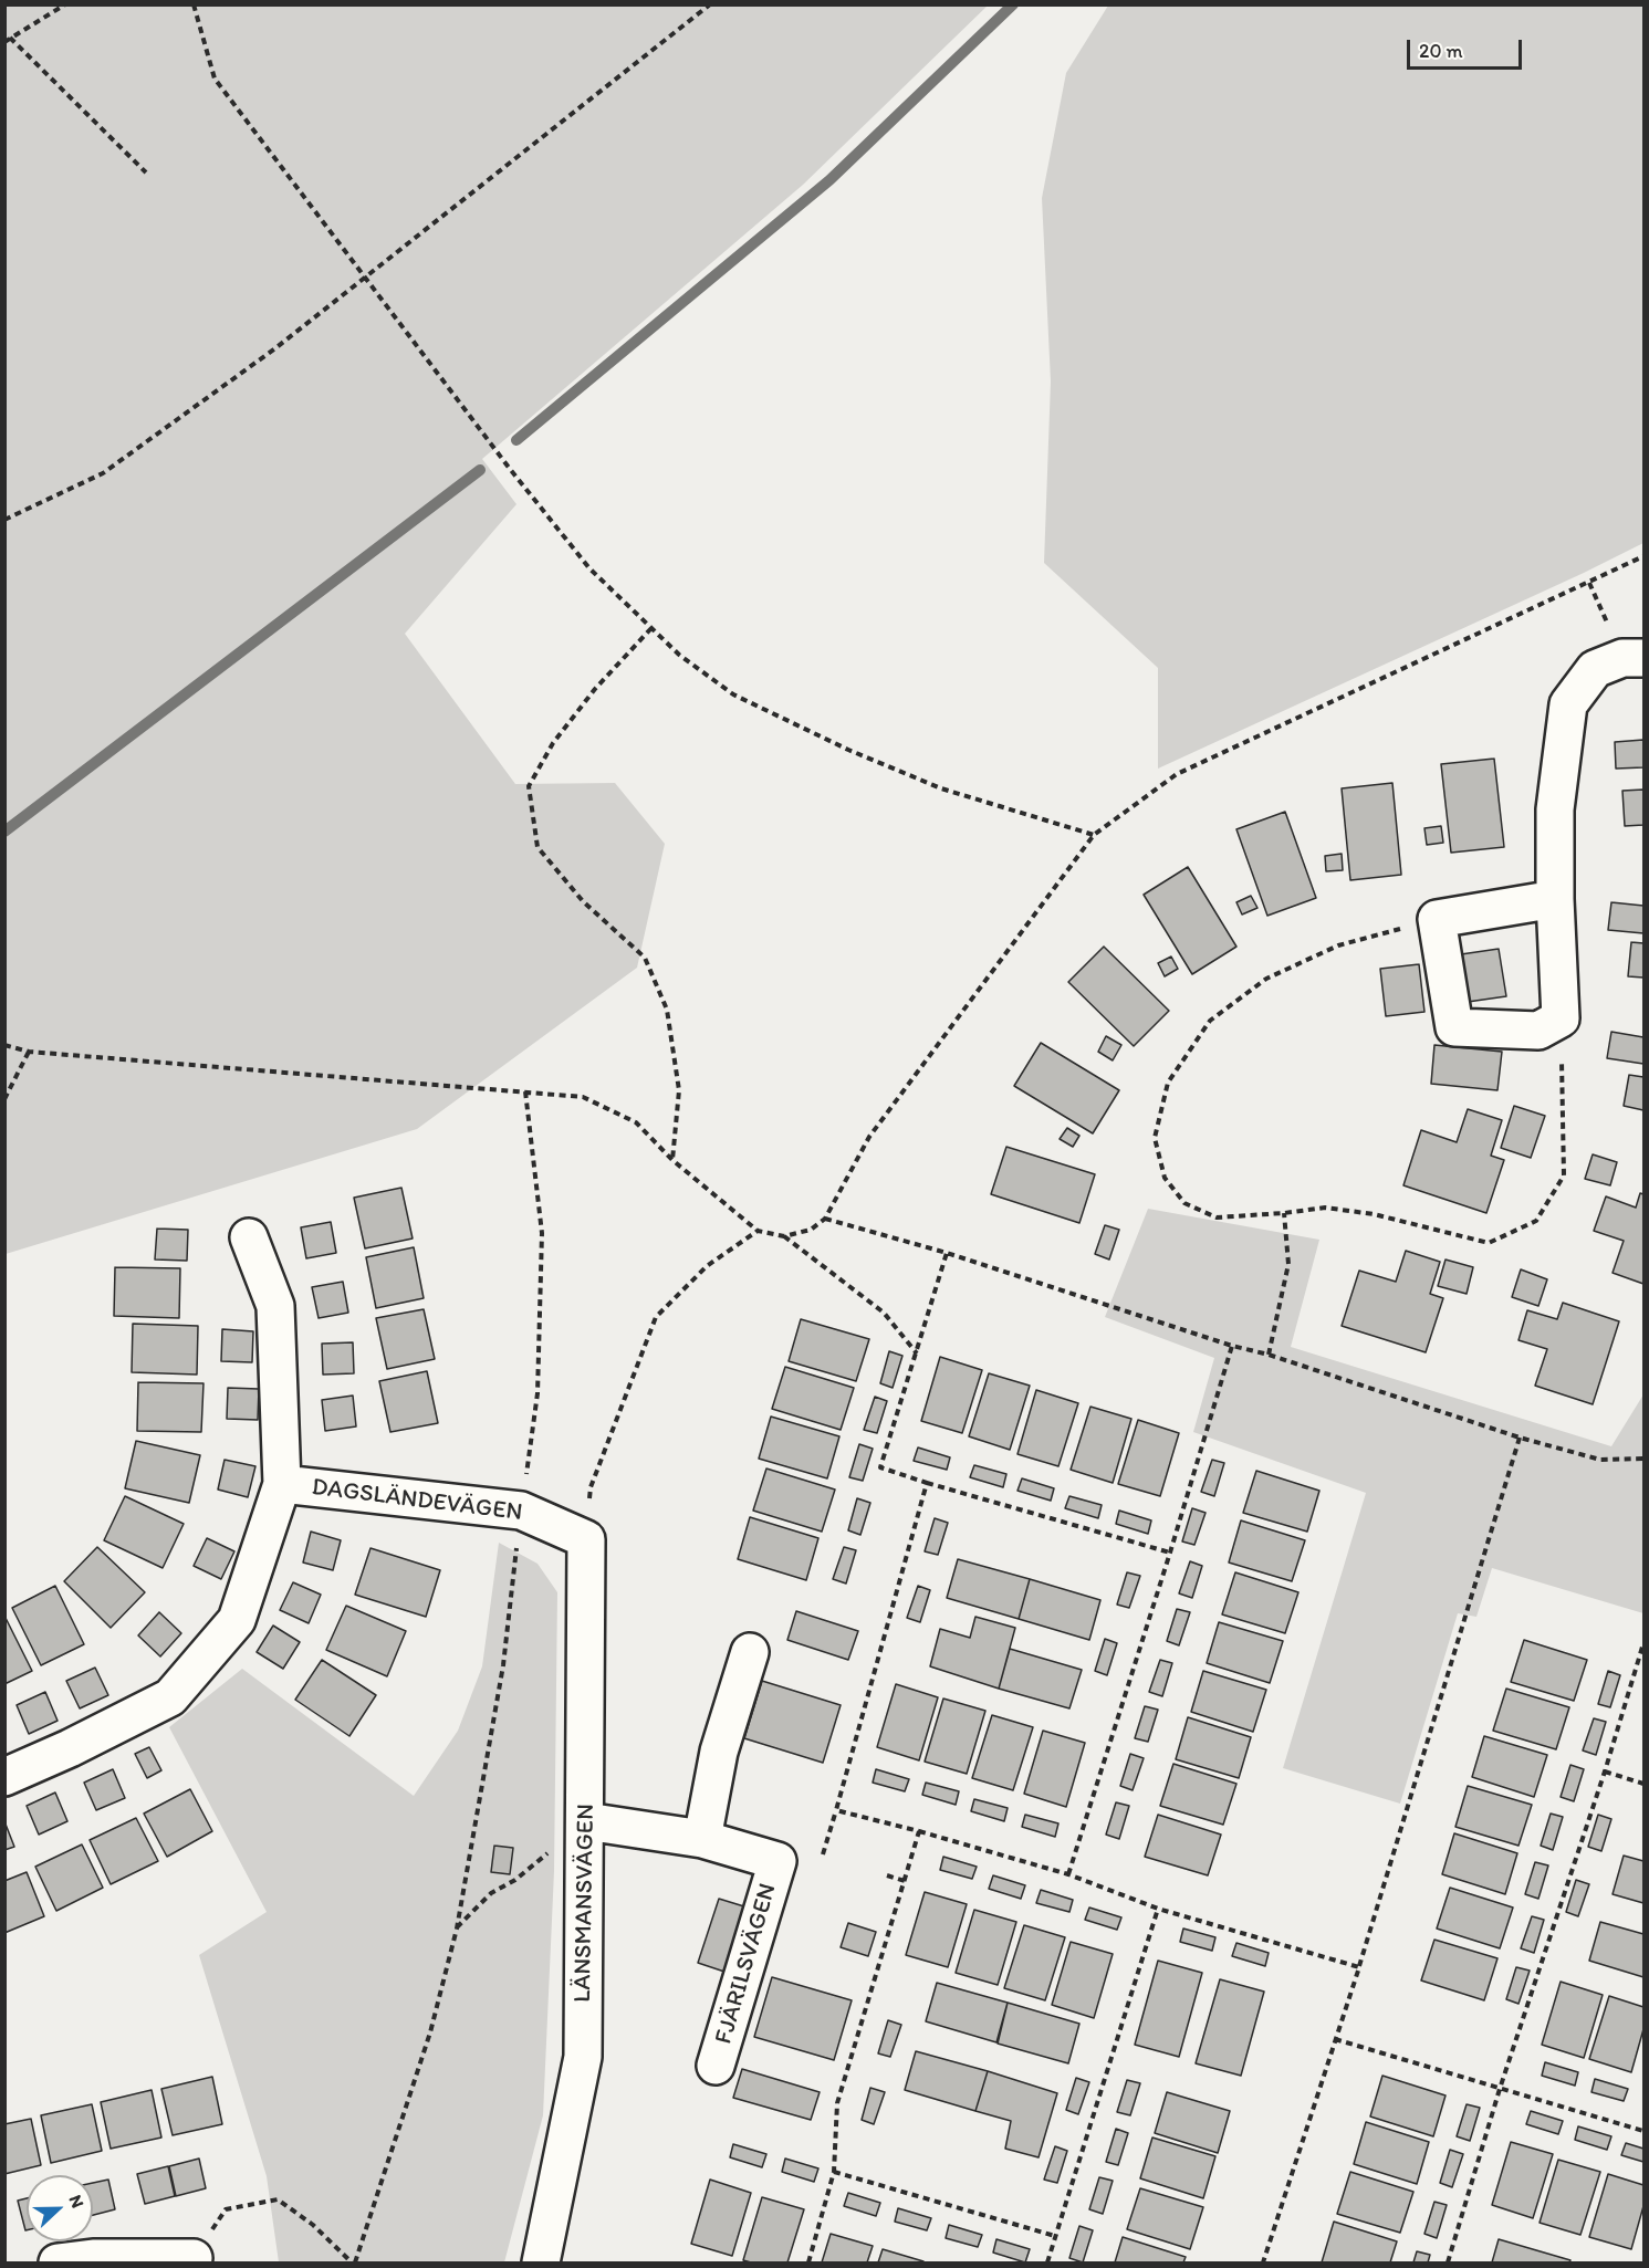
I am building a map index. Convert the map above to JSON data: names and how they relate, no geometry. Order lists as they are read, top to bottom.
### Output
{
  "streets": {
    "street": ["DAGSLÄNDEVÄGEN", "LÄNSMANSVÄGEN", "FJÄRILSVÄGEN"]
  },
  "crossings": [
    ["DAGSLÄNDEVÄGEN", "LÄNSMANSVÄGEN"],
    ["LÄNSMANSVÄGEN", "FJÄRILSVÄGEN"]
  ],
  "scale_bar": "20 m",
  "north": "right"
}
